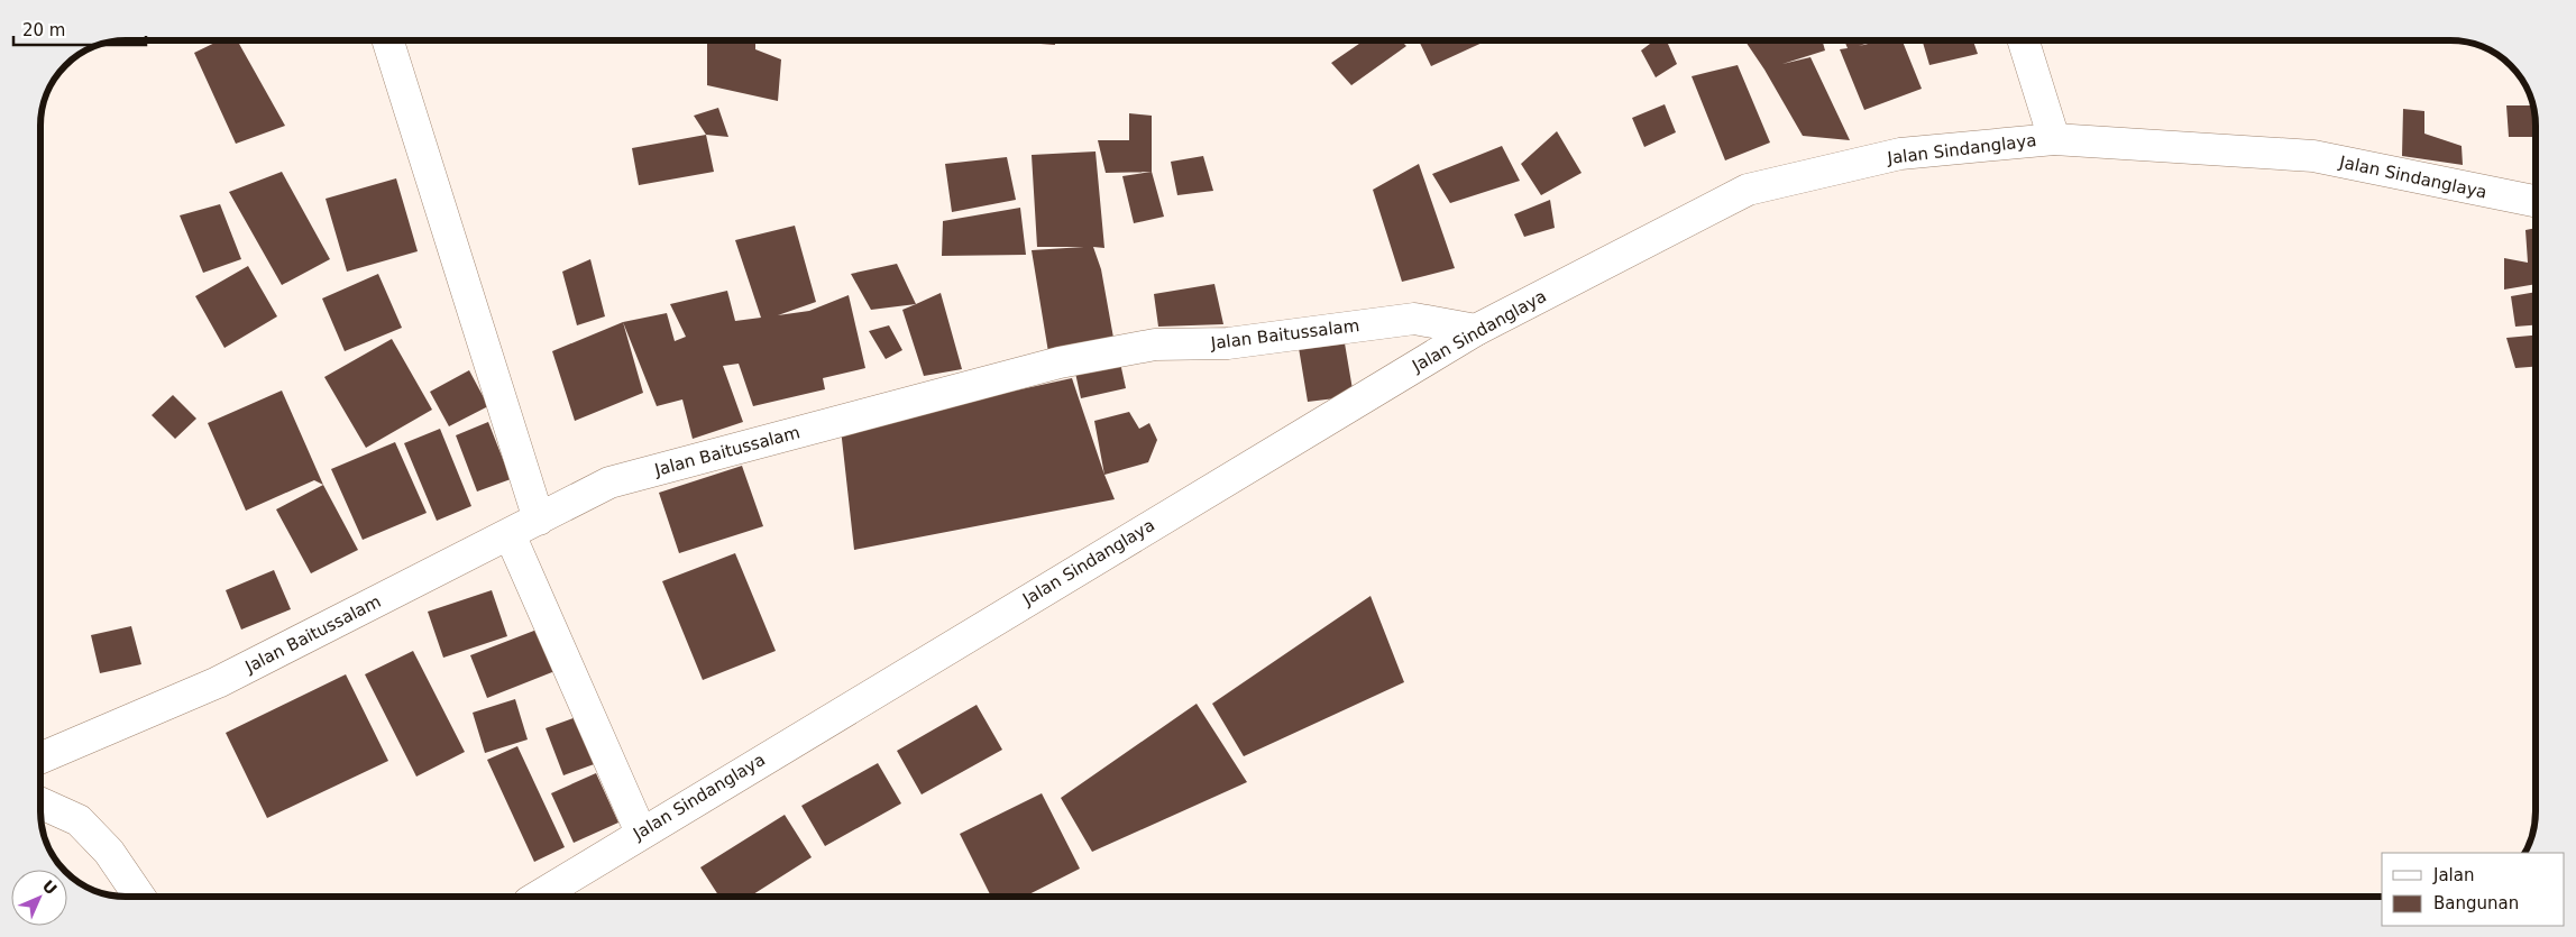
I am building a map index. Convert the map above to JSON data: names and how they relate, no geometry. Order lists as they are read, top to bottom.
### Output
{
  "streets": {
    "street": ["Jalan Sindanglaya", "Jalan Baitussalam"]
  },
  "crossings": [
    ["Jalan Sindanglaya", "Jalan Baitussalam"]
  ],
  "legend": ["Jalan", "Bangunan"],
  "scale_bar": "20 m",
  "north": "top right"
}
